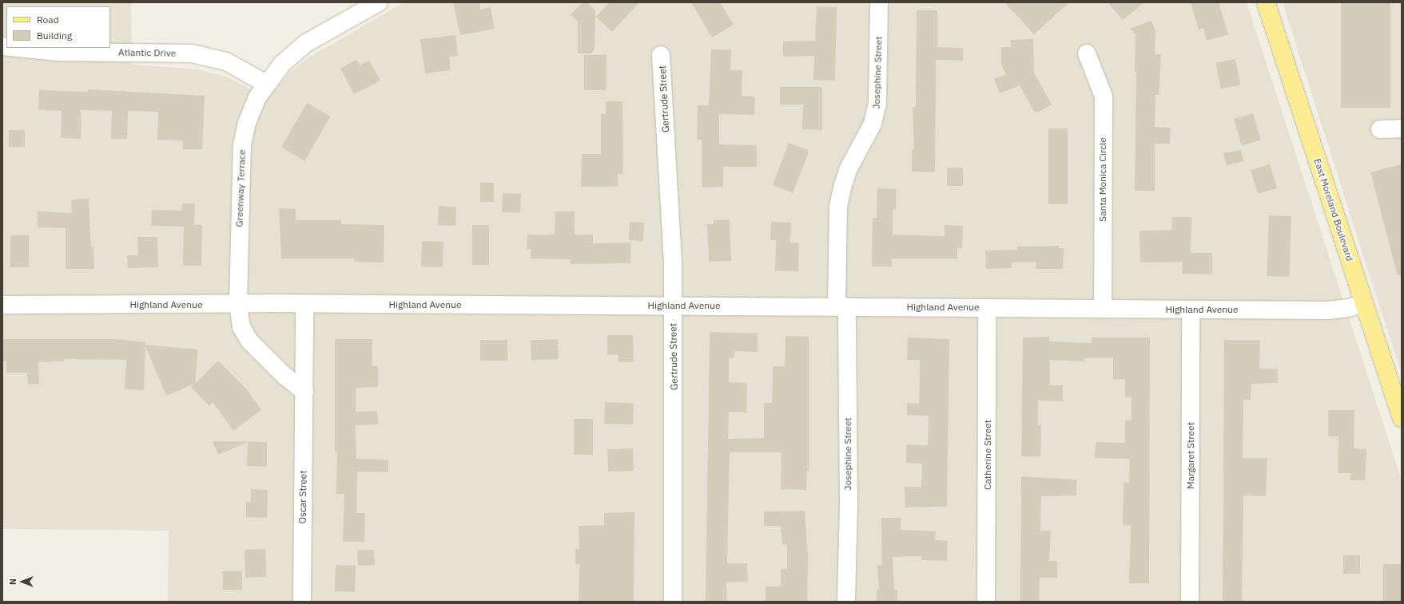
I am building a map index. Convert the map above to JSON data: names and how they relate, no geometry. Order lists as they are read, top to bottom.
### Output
{
  "streets": {
    "main road": ["East Moreland Boulevard"],
    "street": [
      "Atlantic Drive",
      "Josephine Street",
      "Gertrude Street",
      "Santa Monica Circle",
      "Greenway Terrace",
      "Highland Avenue",
      "Catherine Street",
      "Margaret Street",
      "Oscar Street"
    ]
  },
  "crossings": [
    ["Atlantic Drive", "Greenway Terrace"],
    ["Josephine Street", "Highland Avenue"],
    ["Gertrude Street", "Highland Avenue"],
    ["Santa Monica Circle", "Highland Avenue"],
    ["Greenway Terrace", "Highland Avenue"],
    ["East Moreland Boulevard", "Highland Avenue"],
    ["Highland Avenue", "Catherine Street"],
    ["Highland Avenue", "Margaret Street"],
    ["Highland Avenue", "Oscar Street"]
  ],
  "legend": ["Road", "Building"],
  "north": "left"
}
